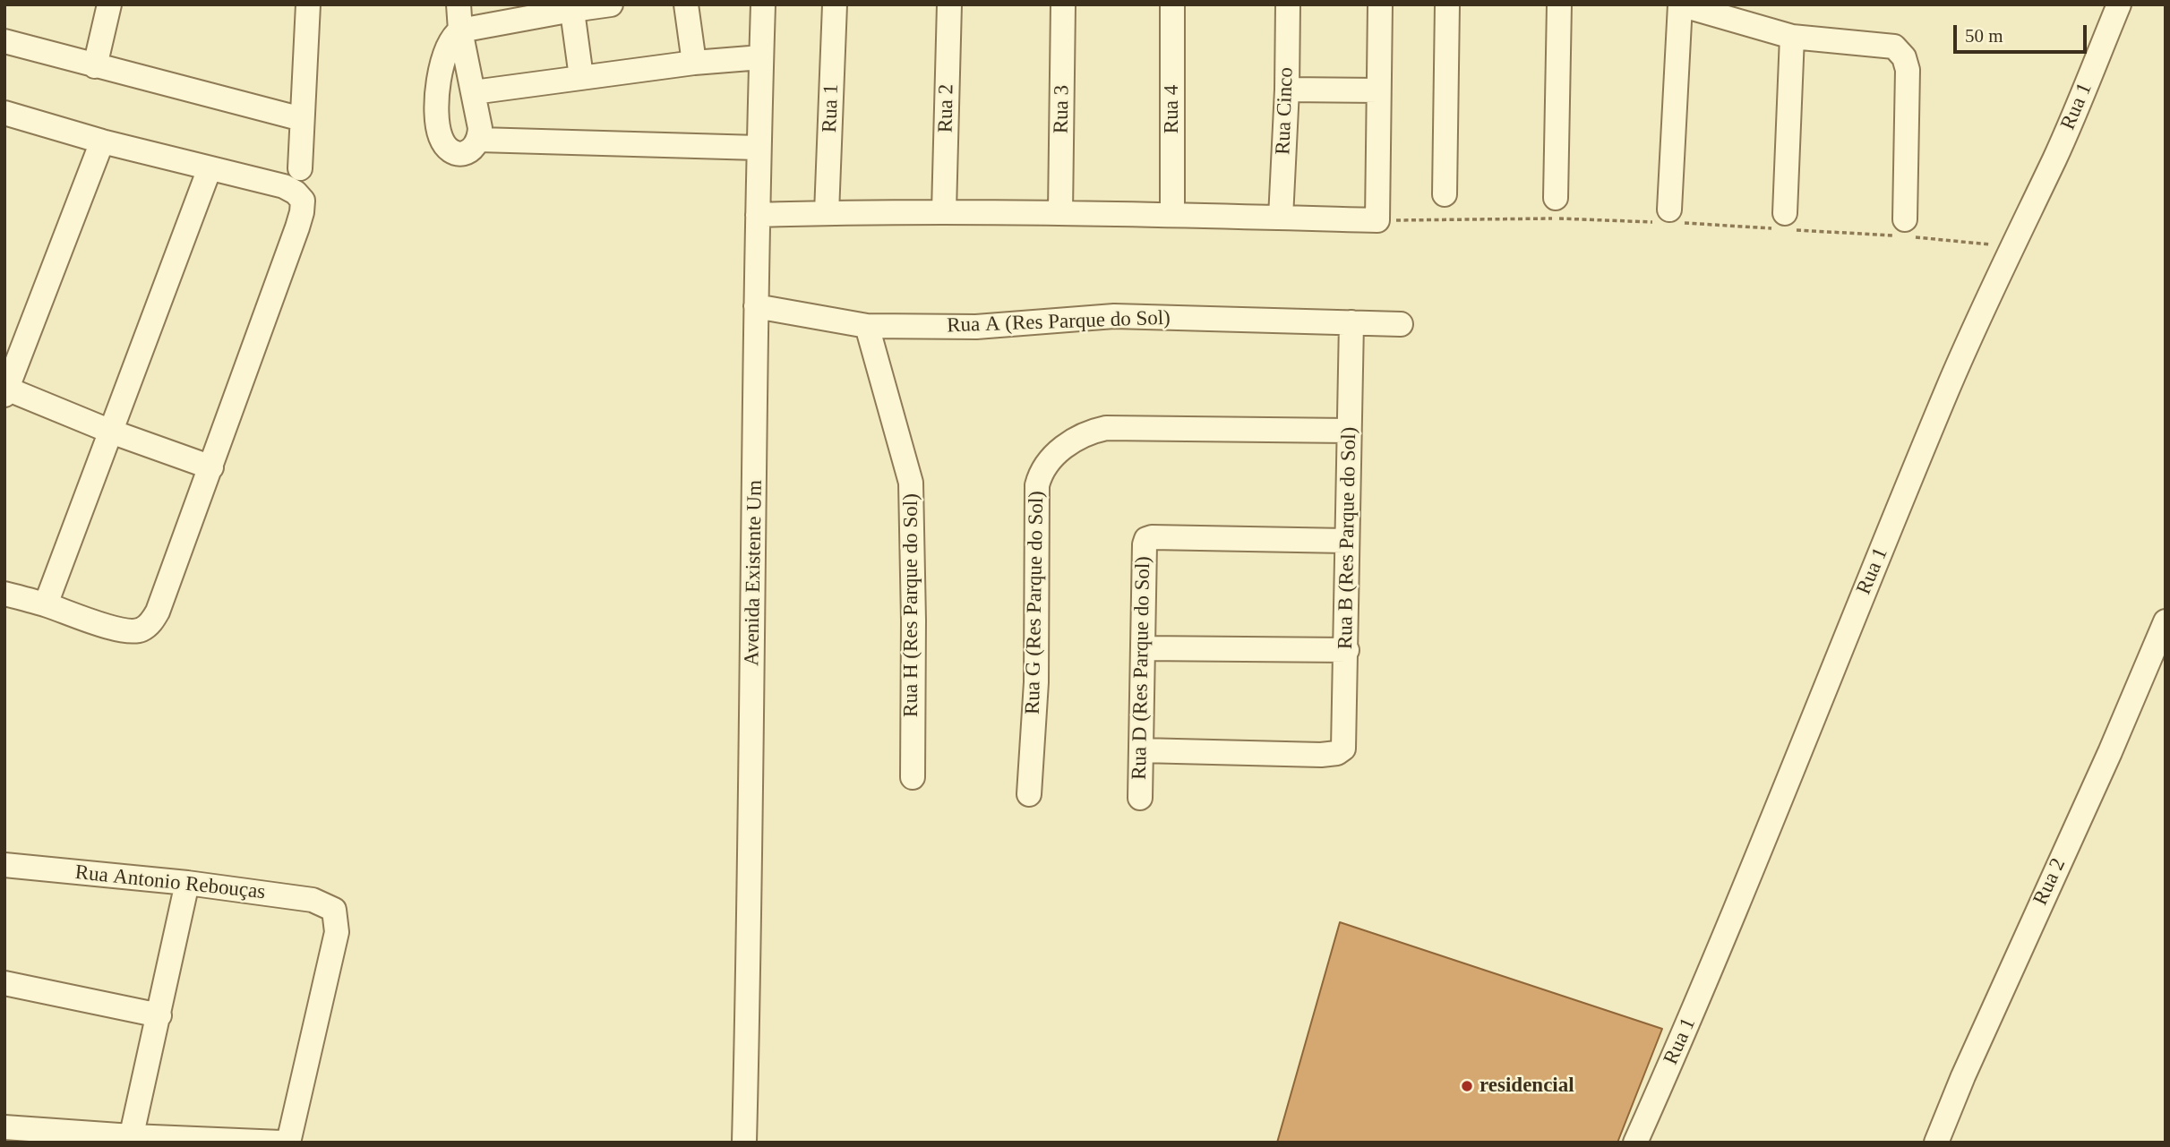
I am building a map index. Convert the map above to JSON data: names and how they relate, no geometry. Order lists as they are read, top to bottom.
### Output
{
  "streets": {
    "street": [
      "Rua 1",
      "Rua 2",
      "Rua 3",
      "Rua 4",
      "Rua Cinco",
      "Rua A (Res Parque do Sol)",
      "Rua B (Res Parque do Sol)",
      "Avenida Existente Um",
      "Rua G (Res Parque do Sol)",
      "Rua H (Res Parque do Sol)",
      "Rua D (Res Parque do Sol)",
      "Rua Antonio Rebouças"
    ]
  },
  "crossings": [
    ["Rua A (Res Parque do Sol)", "Rua B (Res Parque do Sol)"],
    ["Rua A (Res Parque do Sol)", "Avenida Existente Um"],
    ["Rua A (Res Parque do Sol)", "Rua H (Res Parque do Sol)"],
    ["Rua B (Res Parque do Sol)", "Rua G (Res Parque do Sol)"],
    ["Rua B (Res Parque do Sol)", "Rua D (Res Parque do Sol)"]
  ],
  "places": ["residencial"],
  "scale_bar": "50 m"
}
